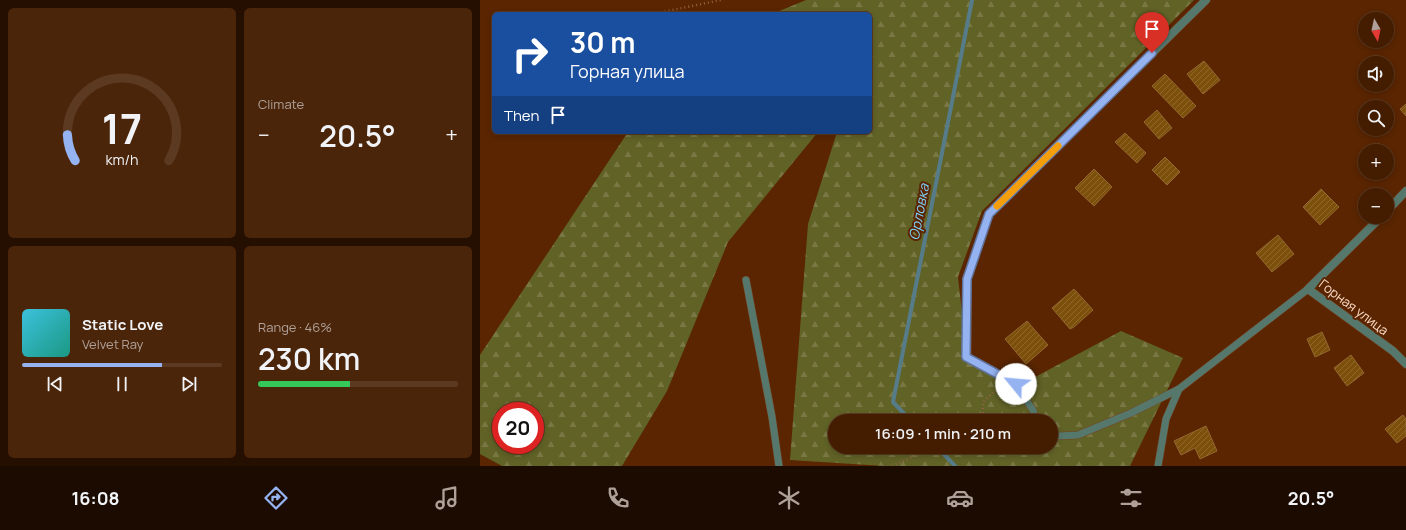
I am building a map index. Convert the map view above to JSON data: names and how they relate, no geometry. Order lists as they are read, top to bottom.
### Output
{
  "streets": {
    "street": ["Горная улица"]
  },
  "water": ["Орловка"],
  "north": "bottom",
  "page": {
    "tile": [
      "Climate",
      ["Range · 46%", "230 km"]
    ],
    "map_buttons": ["+", "−"],
    "turn": ["30 m", "Горная улица"],
    "then": "Then",
    "heat": ["−", "20.5°", "+"],
    "song": ["Static Love", "Velvet Ray"],
    "limit": "20",
    "trip": "16:09 · 1 min · 210 m",
    "tabs": ["16:08", "20.5°"],
    "gauge": ["17", "km/h"]
  }
}
